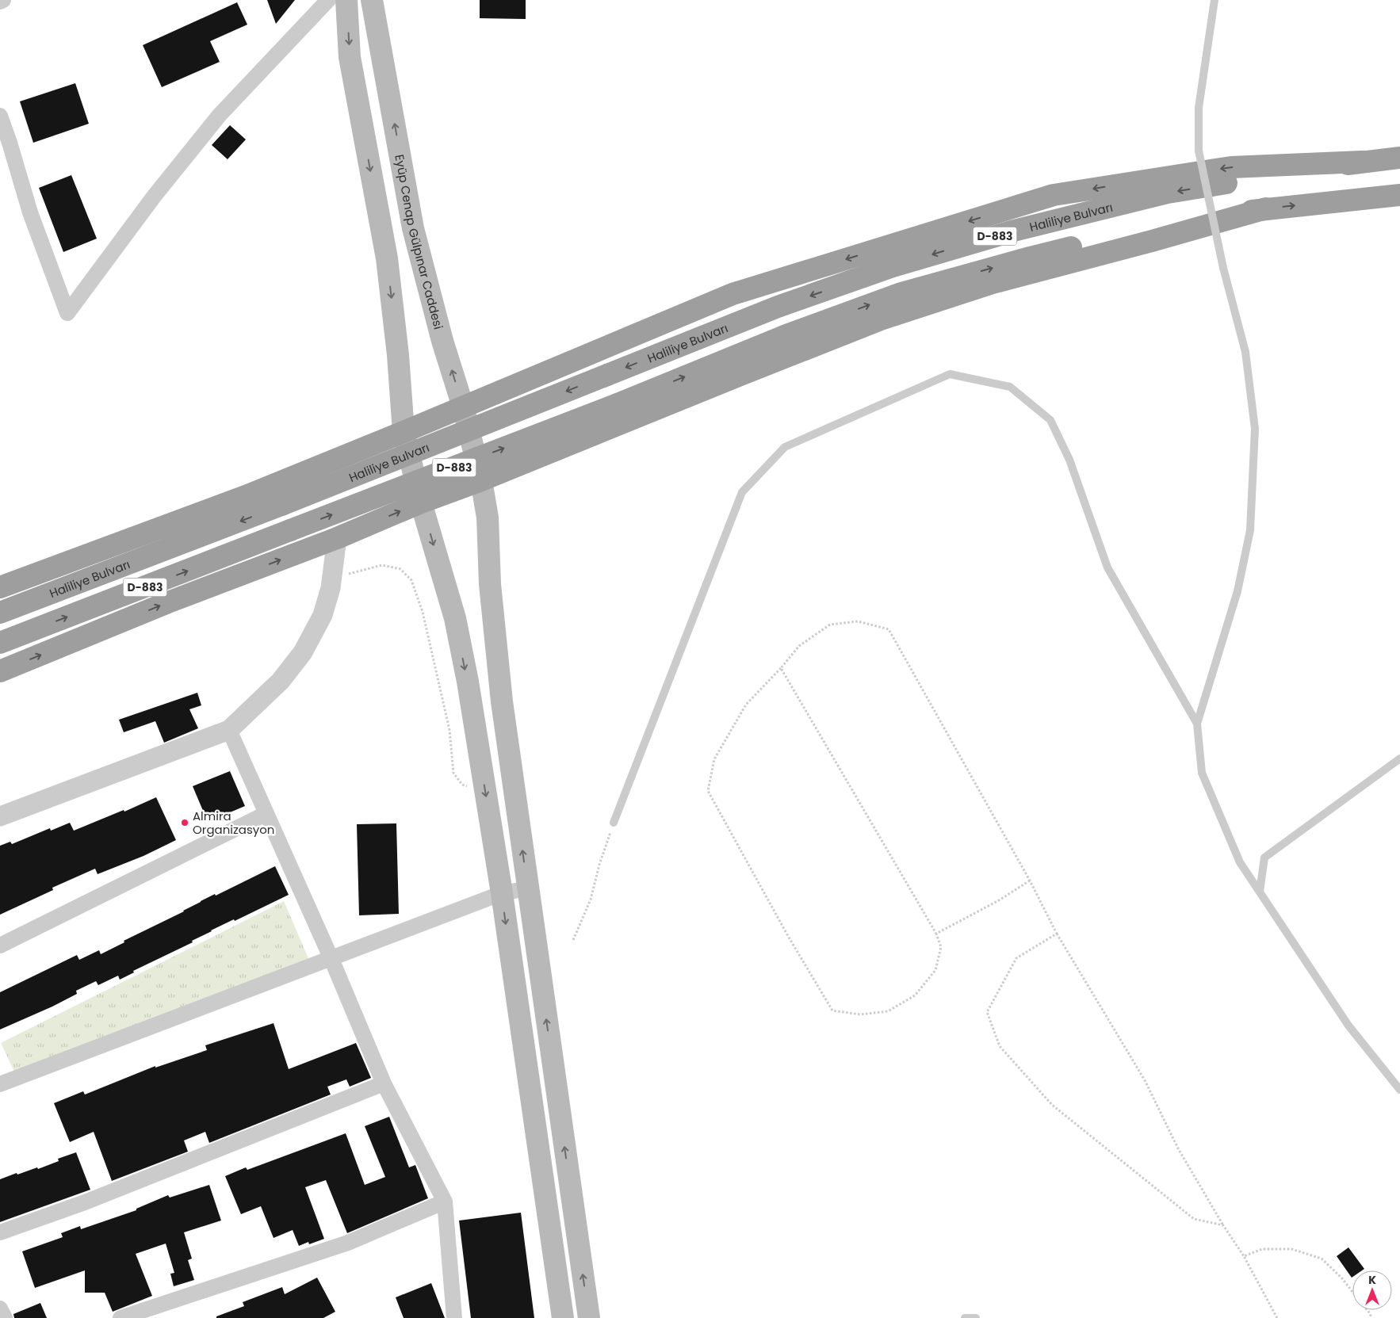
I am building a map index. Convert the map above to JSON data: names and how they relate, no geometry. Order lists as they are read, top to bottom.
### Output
{
  "streets": {
    "highway": ["Haliliye Bulvarı", "D-883"],
    "main road": ["Eyüp Cenap Gülpınar Caddesi"]
  },
  "places": ["Almira Organizasyon"],
  "north": "top"
}
